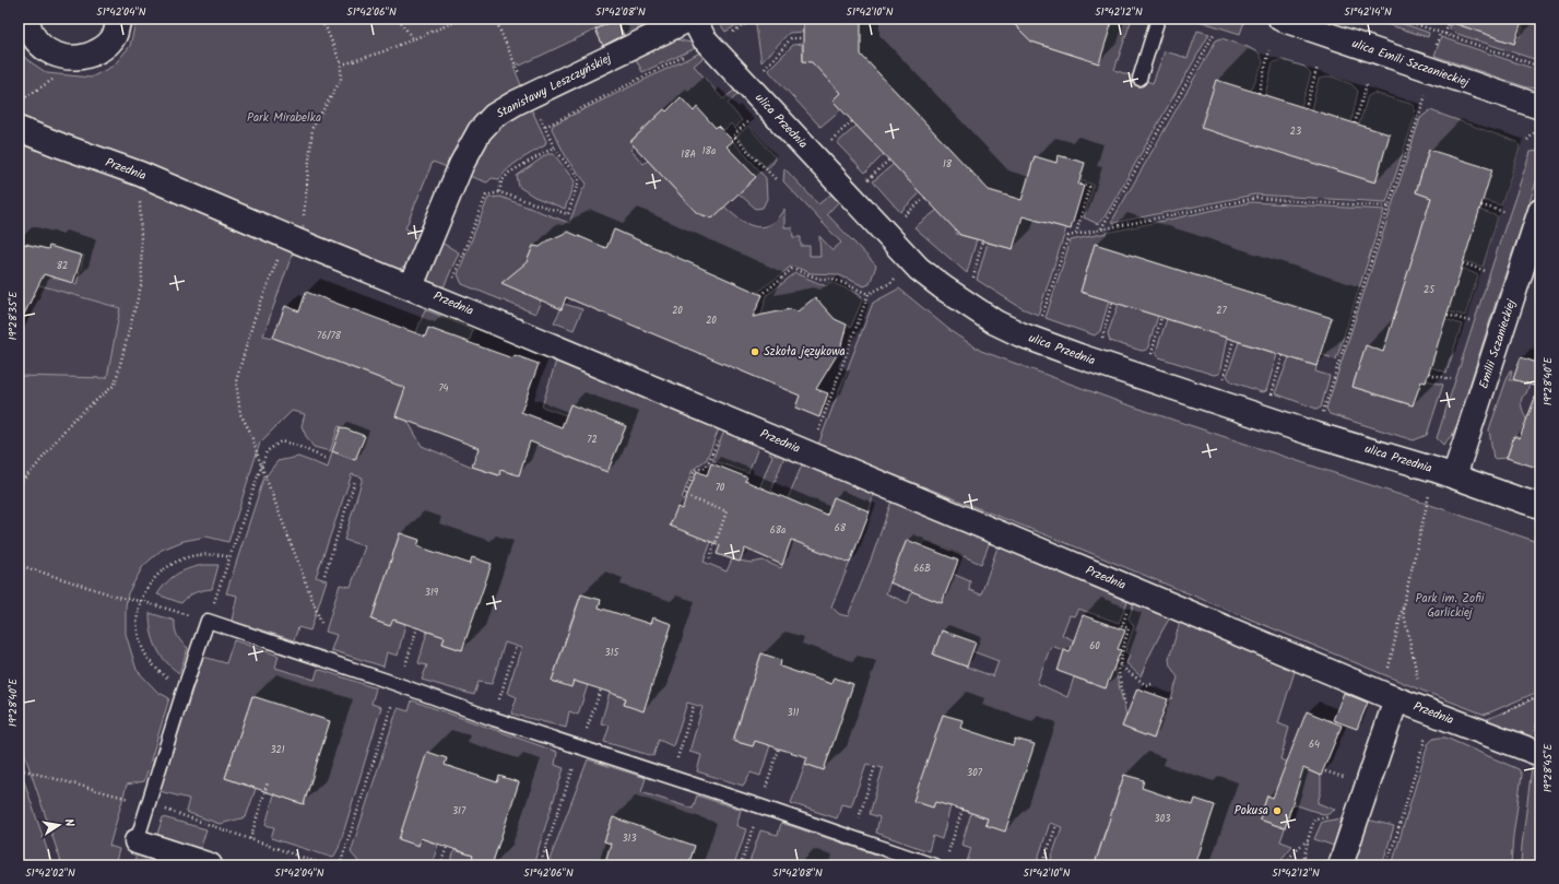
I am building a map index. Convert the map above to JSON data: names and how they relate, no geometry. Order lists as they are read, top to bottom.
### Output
{
  "streets": {
    "street": [
      "ulica Emili Szczanieckiej",
      "Stanisławy Leszczyńskiej",
      "ulica Przednia",
      "Przednia",
      "Emilii Sczanieckiej"
    ]
  },
  "crossings": [
    ["Stanisławy Leszczyńskiej", "ulica Przednia"],
    ["Stanisławy Leszczyńskiej", "Przednia"],
    ["ulica Przednia", "Emilii Sczanieckiej"]
  ],
  "parks": ["Park Mirabelka", "Park im. Zofii Garlickiej"],
  "places": ["Szkoła językowa", "Pokusa"],
  "house_numbers": [
    "23",
    "18a",
    "18A",
    "18",
    "82",
    "25",
    "20",
    "27",
    "20",
    "76/78",
    "74",
    "72",
    "70",
    "68",
    "68a",
    "66B",
    "319",
    "60",
    "315",
    "311",
    "64",
    "321",
    "307",
    "317",
    "303",
    "313"
  ],
  "north": "right",
  "coordinates": [
    "51°42'04\"N",
    "51°42'06\"N",
    "51°42'08\"N",
    "51°42'10\"N",
    "51°42'12\"N",
    "51°42'14\"N",
    "19°28'35\"E",
    "19°28'40\"E",
    "19°28'45\"E",
    "51°42'02\"N"
  ]
}
